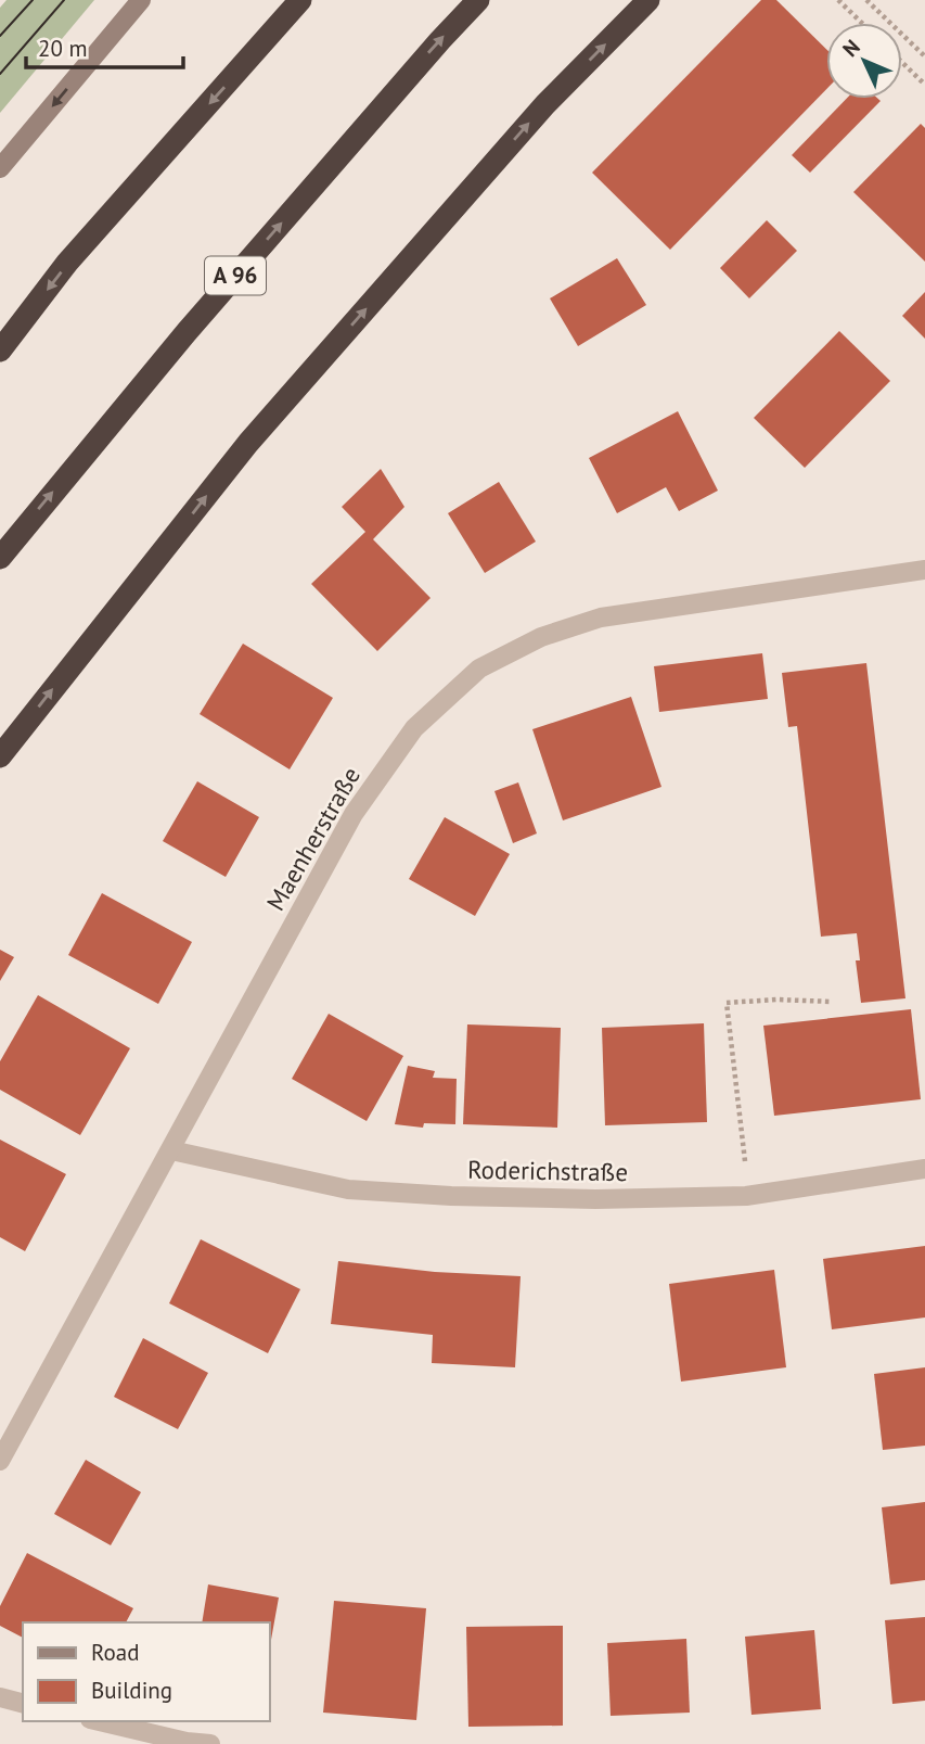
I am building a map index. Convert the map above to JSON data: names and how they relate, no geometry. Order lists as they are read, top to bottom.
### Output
{
  "streets": {
    "highway": ["A 96"],
    "street": ["Maenherstraße", "Roderichstraße"]
  },
  "crossings": [
    ["Maenherstraße", "Roderichstraße"]
  ],
  "legend": ["Road", "Building"],
  "scale_bar": "20 m",
  "north": "top left"
}
